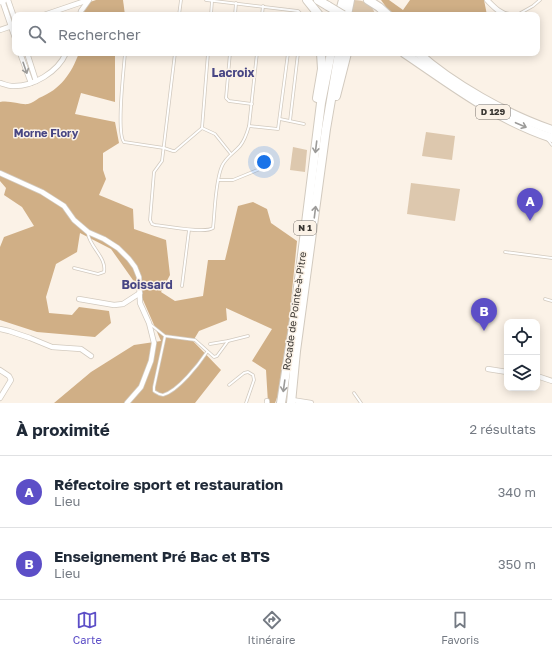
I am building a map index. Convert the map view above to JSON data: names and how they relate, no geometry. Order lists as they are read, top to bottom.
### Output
{
  "streets": {
    "highway": ["D 129", "N 1", "Rocade de Pointe-à-Pitre"]
  },
  "districts": ["Lacroix", "Morne Flory", "Boissard"],
  "page": {
    "search": "Rechercher",
    "pins": ["A", "B"],
    "heading": ["À proximité", "2 résultats"],
    "list": [
      {
        "mark": "A",
        "name": "Réfectoire sport et restauration",
        "note": "Lieu",
        "value": "340 m"
      },
      {
        "mark": "B",
        "name": "Enseignement Pré Bac et BTS",
        "note": "Lieu",
        "value": "350 m"
      }
    ],
    "nav": ["Carte", "Itinéraire", "Favoris"]
  }
}
